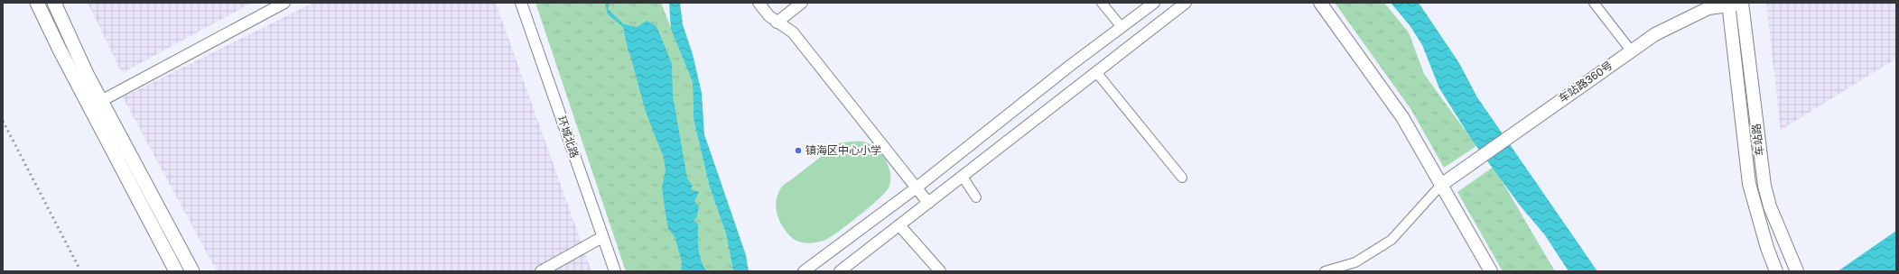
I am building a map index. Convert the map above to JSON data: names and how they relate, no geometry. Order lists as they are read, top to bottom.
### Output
{
  "streets": {
    "main road": ["车站路360号", "车站路"],
    "street": ["环城北路"]
  },
  "crossings": [
    ["车站路360号", "车站路"]
  ],
  "places": ["镇海区中心小学"]
}
